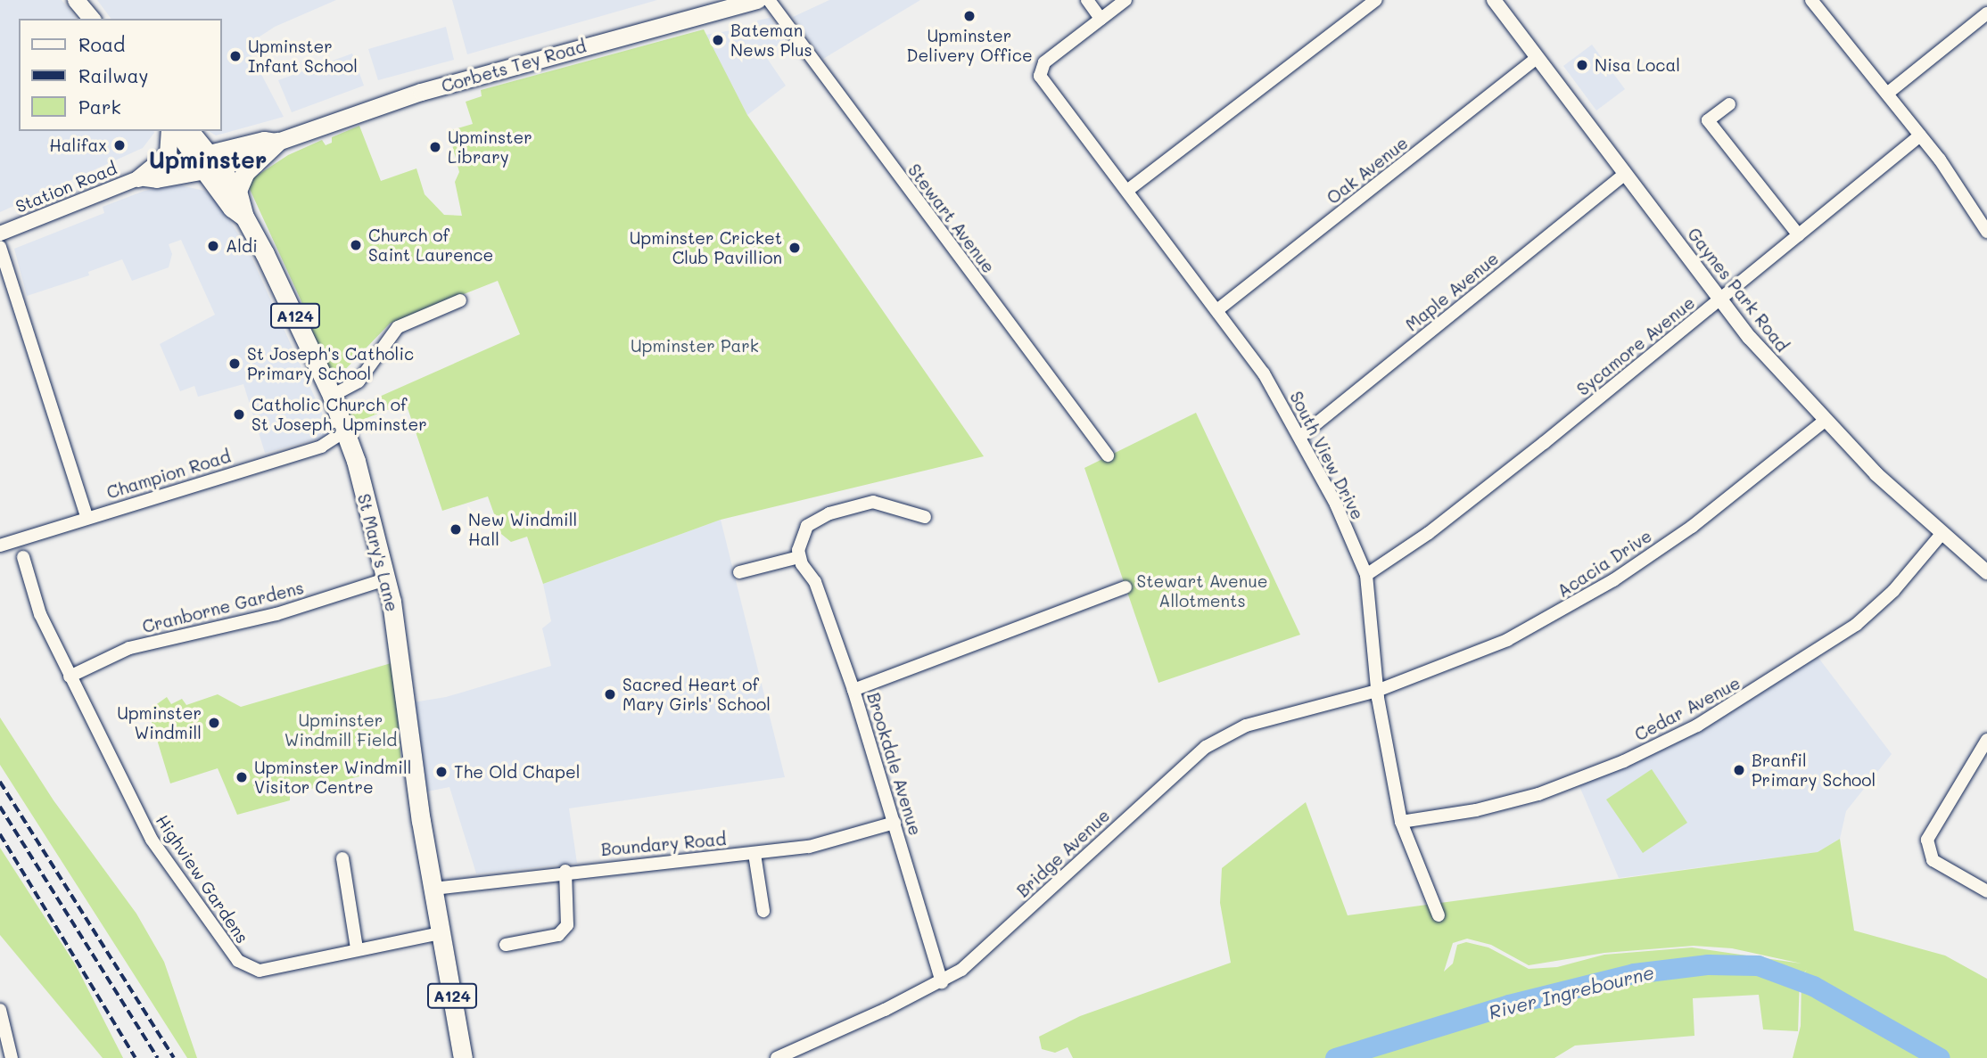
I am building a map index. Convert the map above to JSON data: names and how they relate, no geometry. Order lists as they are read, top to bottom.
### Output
{
  "streets": {
    "main road": ["Corbets Tey Road", "A124", "St Mary's Lane"],
    "street": [
      "Oak Avenue",
      "Station Road",
      "Stewart Avenue",
      "Gaynes Park Road",
      "Maple Avenue",
      "Sycamore Avenue",
      "South View Drive",
      "Champion Road",
      "Acacia Drive",
      "Cranborne Gardens",
      "Cedar Avenue",
      "Brookdale Avenue",
      "Boundary Road",
      "Bridge Avenue",
      "Highview Gardens"
    ]
  },
  "crossings": [
    ["Corbets Tey Road", "Station Road"],
    ["Corbets Tey Road", "St Mary's Lane"],
    ["Oak Avenue", "Gaynes Park Road"],
    ["Oak Avenue", "South View Drive"],
    ["Station Road", "St Mary's Lane"],
    ["Gaynes Park Road", "Maple Avenue"],
    ["Gaynes Park Road", "Sycamore Avenue"],
    ["Gaynes Park Road", "Acacia Drive"],
    ["Gaynes Park Road", "Cedar Avenue"],
    ["Maple Avenue", "South View Drive"],
    ["Sycamore Avenue", "South View Drive"],
    ["South View Drive", "Acacia Drive"],
    ["South View Drive", "Cedar Avenue"],
    ["South View Drive", "Bridge Avenue"],
    ["Champion Road", "St Mary's Lane"],
    ["St Mary's Lane", "Cranborne Gardens"],
    ["St Mary's Lane", "Boundary Road"],
    ["St Mary's Lane", "Highview Gardens"],
    ["Acacia Drive", "Bridge Avenue"],
    ["Cranborne Gardens", "Highview Gardens"],
    ["Brookdale Avenue", "Boundary Road"],
    ["Brookdale Avenue", "Bridge Avenue"]
  ],
  "districts": ["Upminster"],
  "water": ["River Ingrebourne"],
  "parks": ["Upminster Park", "Stewart Avenue Allotments", "Upminster Windmill Field"],
  "places": [
    "Upminster Delivery Office",
    "Bateman News Plus",
    "Upminster Infant School",
    "Nisa Local",
    "Halifax",
    "Upminster Library",
    "Church of Saint Laurence",
    "Aldi",
    "Upminster Cricket Club Pavillion",
    "St Joseph's Catholic Primary School",
    "Catholic Church of St Joseph, Upminster",
    "New Windmill Hall",
    "Sacred Heart of Mary Girls' School",
    "Upminster Windmill",
    "Branfil Primary School",
    "The Old Chapel",
    "Upminster Windmill Visitor Centre"
  ],
  "legend": ["Road", "Railway", "Park"]
}
